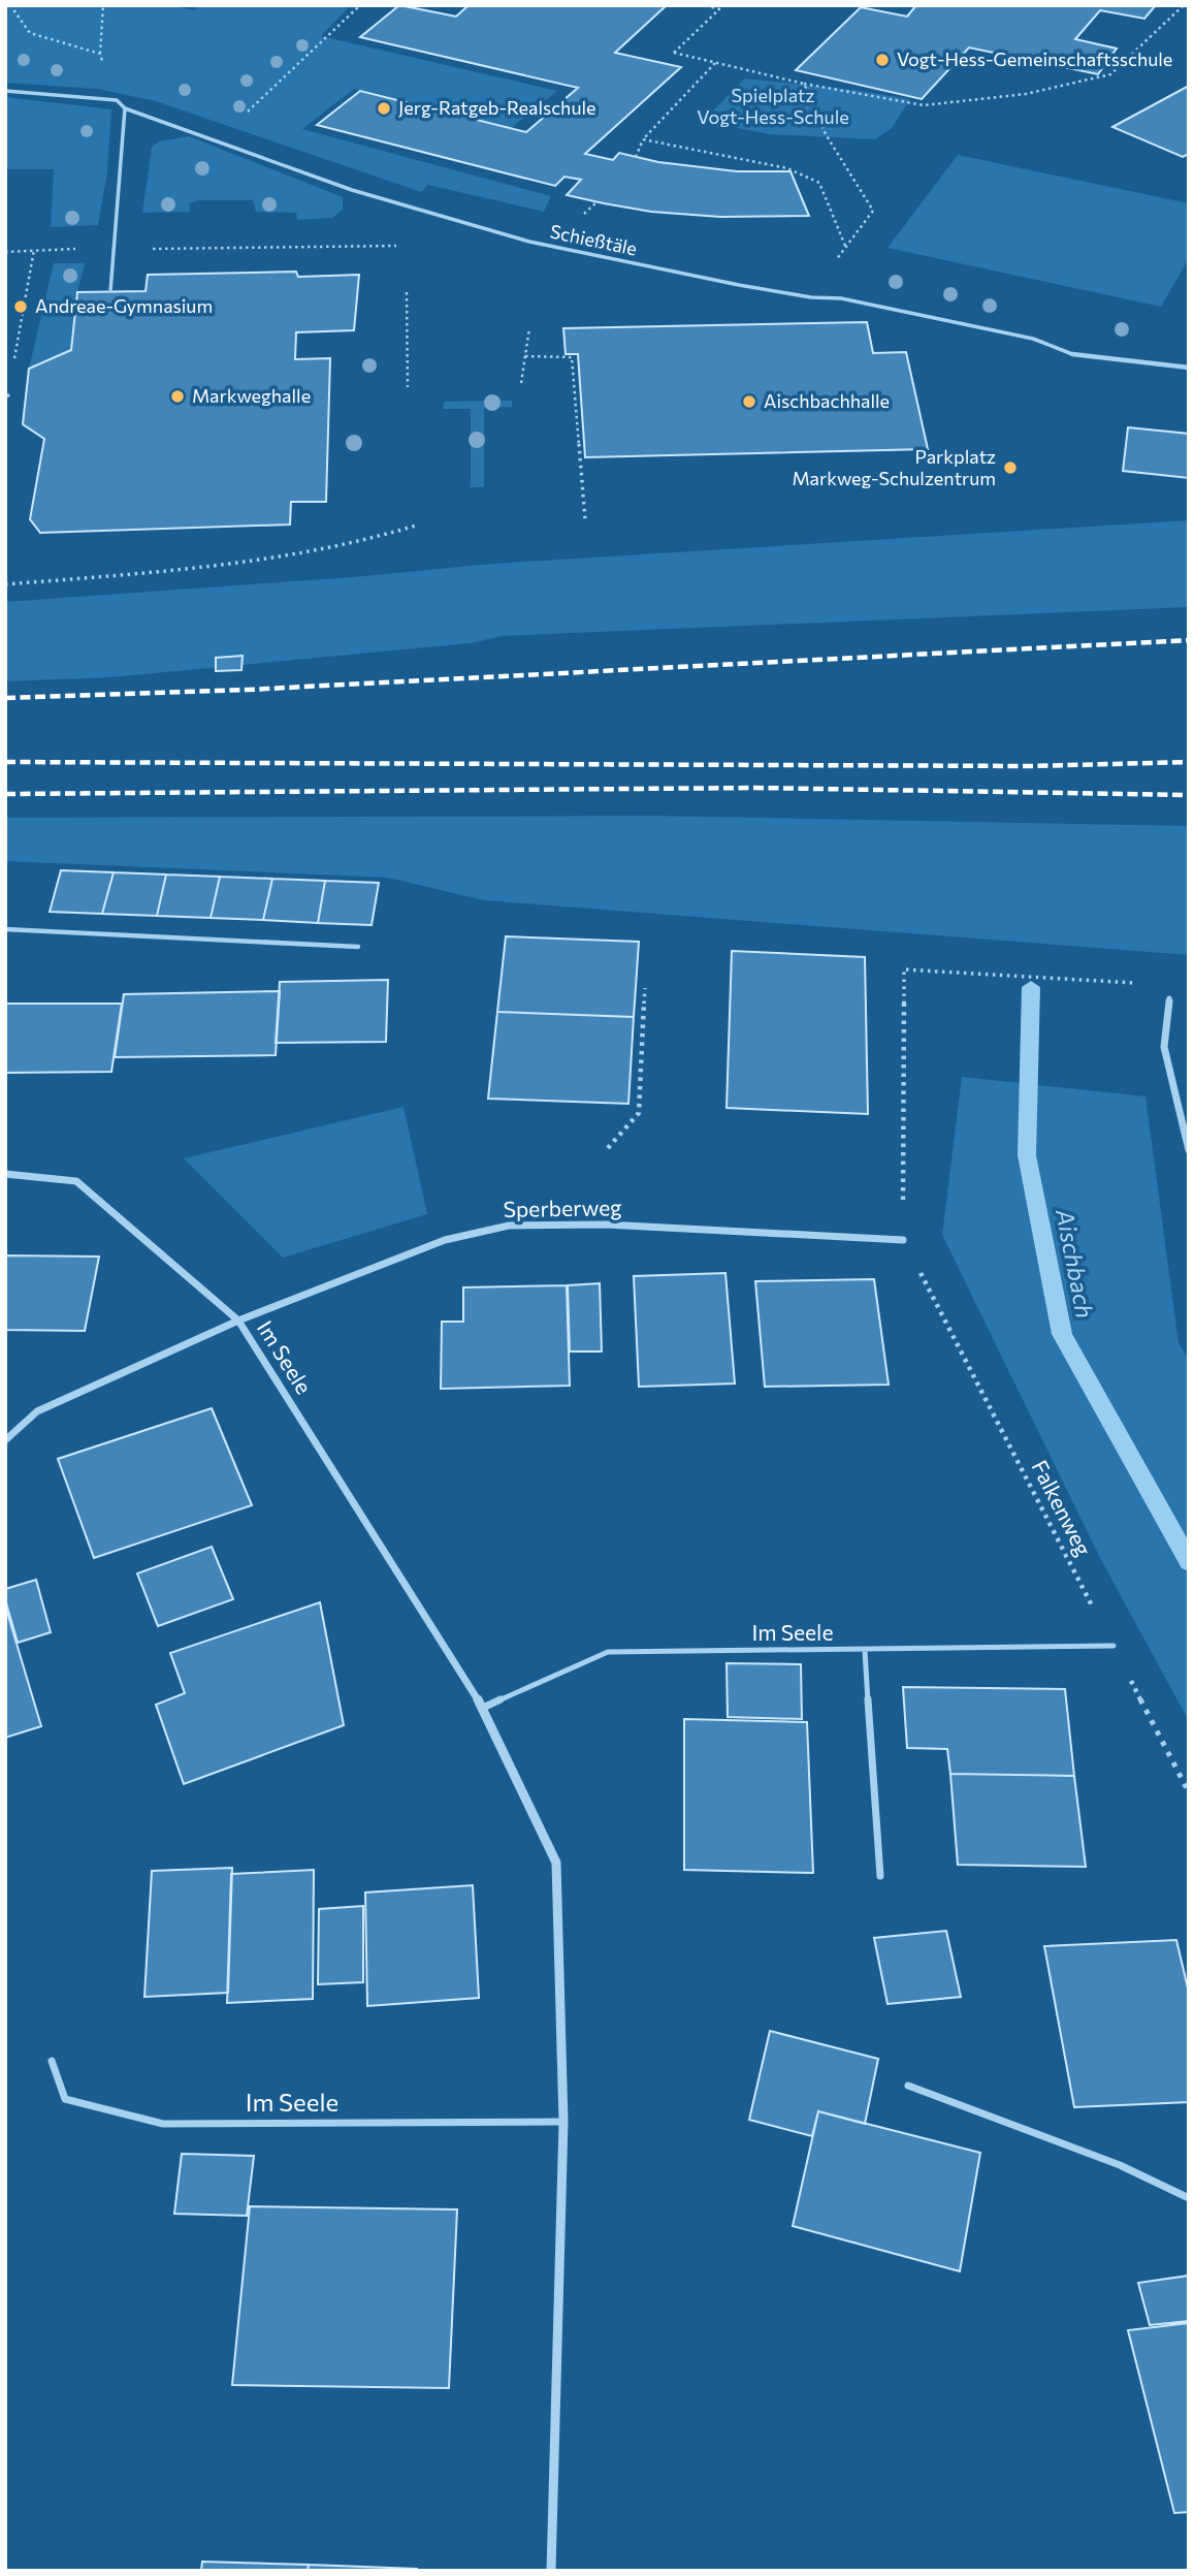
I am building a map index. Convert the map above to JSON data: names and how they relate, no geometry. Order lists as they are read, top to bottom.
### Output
{
  "streets": {
    "street": ["Schießtäle", "Sperberweg", "Im Seele"],
    "path": ["Falkenweg"]
  },
  "crossings": [
    ["Sperberweg", "Im Seele"],
    ["Sperberweg", "Falkenweg"],
    ["Im Seele", "Falkenweg"]
  ],
  "water": ["Aischbach"],
  "parks": ["Spielplatz Vogt-Hess-Schule"],
  "places": [
    "Vogt-Hess-Gemeinschaftsschule",
    "Jerg-Ratgeb-Realschule",
    "Andreae-Gymnasium",
    "Markweghalle",
    "Aischbachhalle",
    "Parkplatz Markweg-Schulzentrum"
  ]
}
